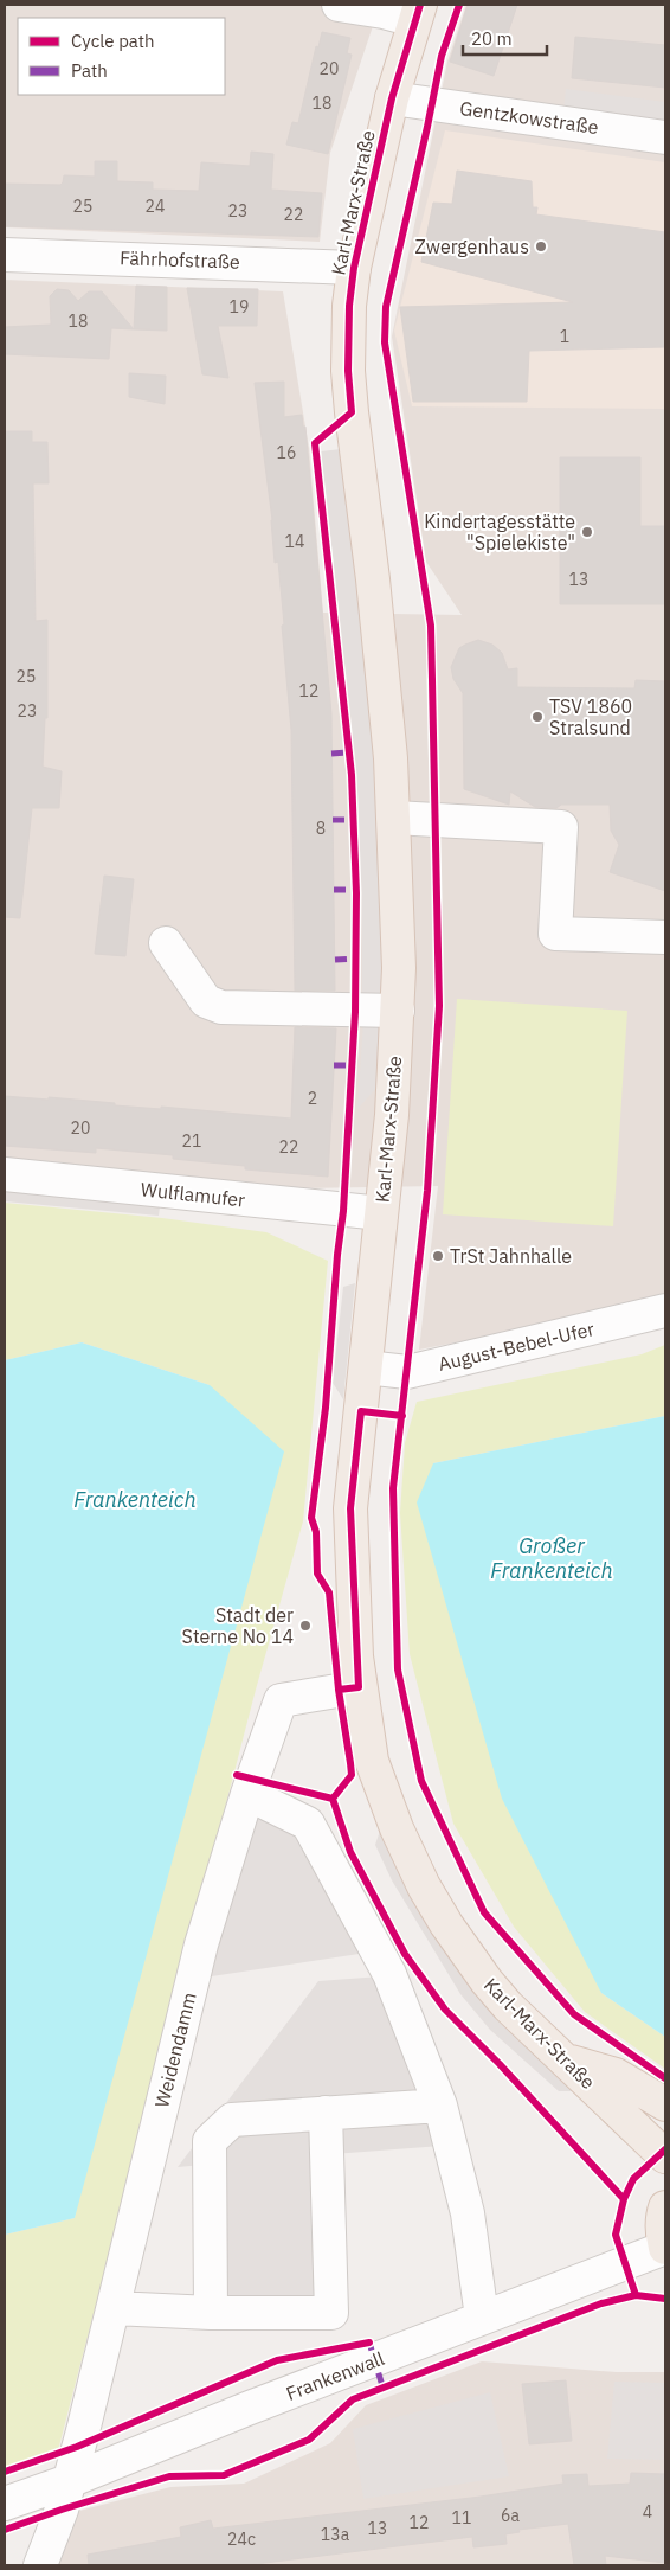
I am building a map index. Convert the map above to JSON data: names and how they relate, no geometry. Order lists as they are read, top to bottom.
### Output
{
  "streets": {
    "main road": ["Karl-Marx-Straße"],
    "street": [
      "Gentzkowstraße",
      "Fährhofstraße",
      "Wulflamufer",
      "August-Bebel-Ufer",
      "Weidendamm",
      "Frankenwall"
    ]
  },
  "crossings": [
    ["Gentzkowstraße", "Karl-Marx-Straße"],
    ["Karl-Marx-Straße", "Fährhofstraße"],
    ["Karl-Marx-Straße", "Wulflamufer"],
    ["Karl-Marx-Straße", "August-Bebel-Ufer"],
    ["Karl-Marx-Straße", "Weidendamm"],
    ["Weidendamm", "Frankenwall"]
  ],
  "water": ["Frankenteich", "Großer Frankenteich"],
  "places": [
    "Zwergenhaus",
    "Kindertagesstätte \"Spielekiste\"",
    "TSV 1860 Stralsund",
    "TrSt Jahnhalle",
    "Stadt der Sterne No 14"
  ],
  "house_numbers": [
    "20",
    "18",
    "25",
    "24",
    "23",
    "22",
    "19",
    "18",
    "1",
    "16",
    "14",
    "13",
    "25",
    "12",
    "23",
    "8",
    "2",
    "20",
    "21",
    "22",
    "4",
    "6a",
    "11",
    "12",
    "13",
    "13a",
    "24c"
  ],
  "legend": ["Cycle path", "Path"],
  "scale_bar": "20 m"
}
